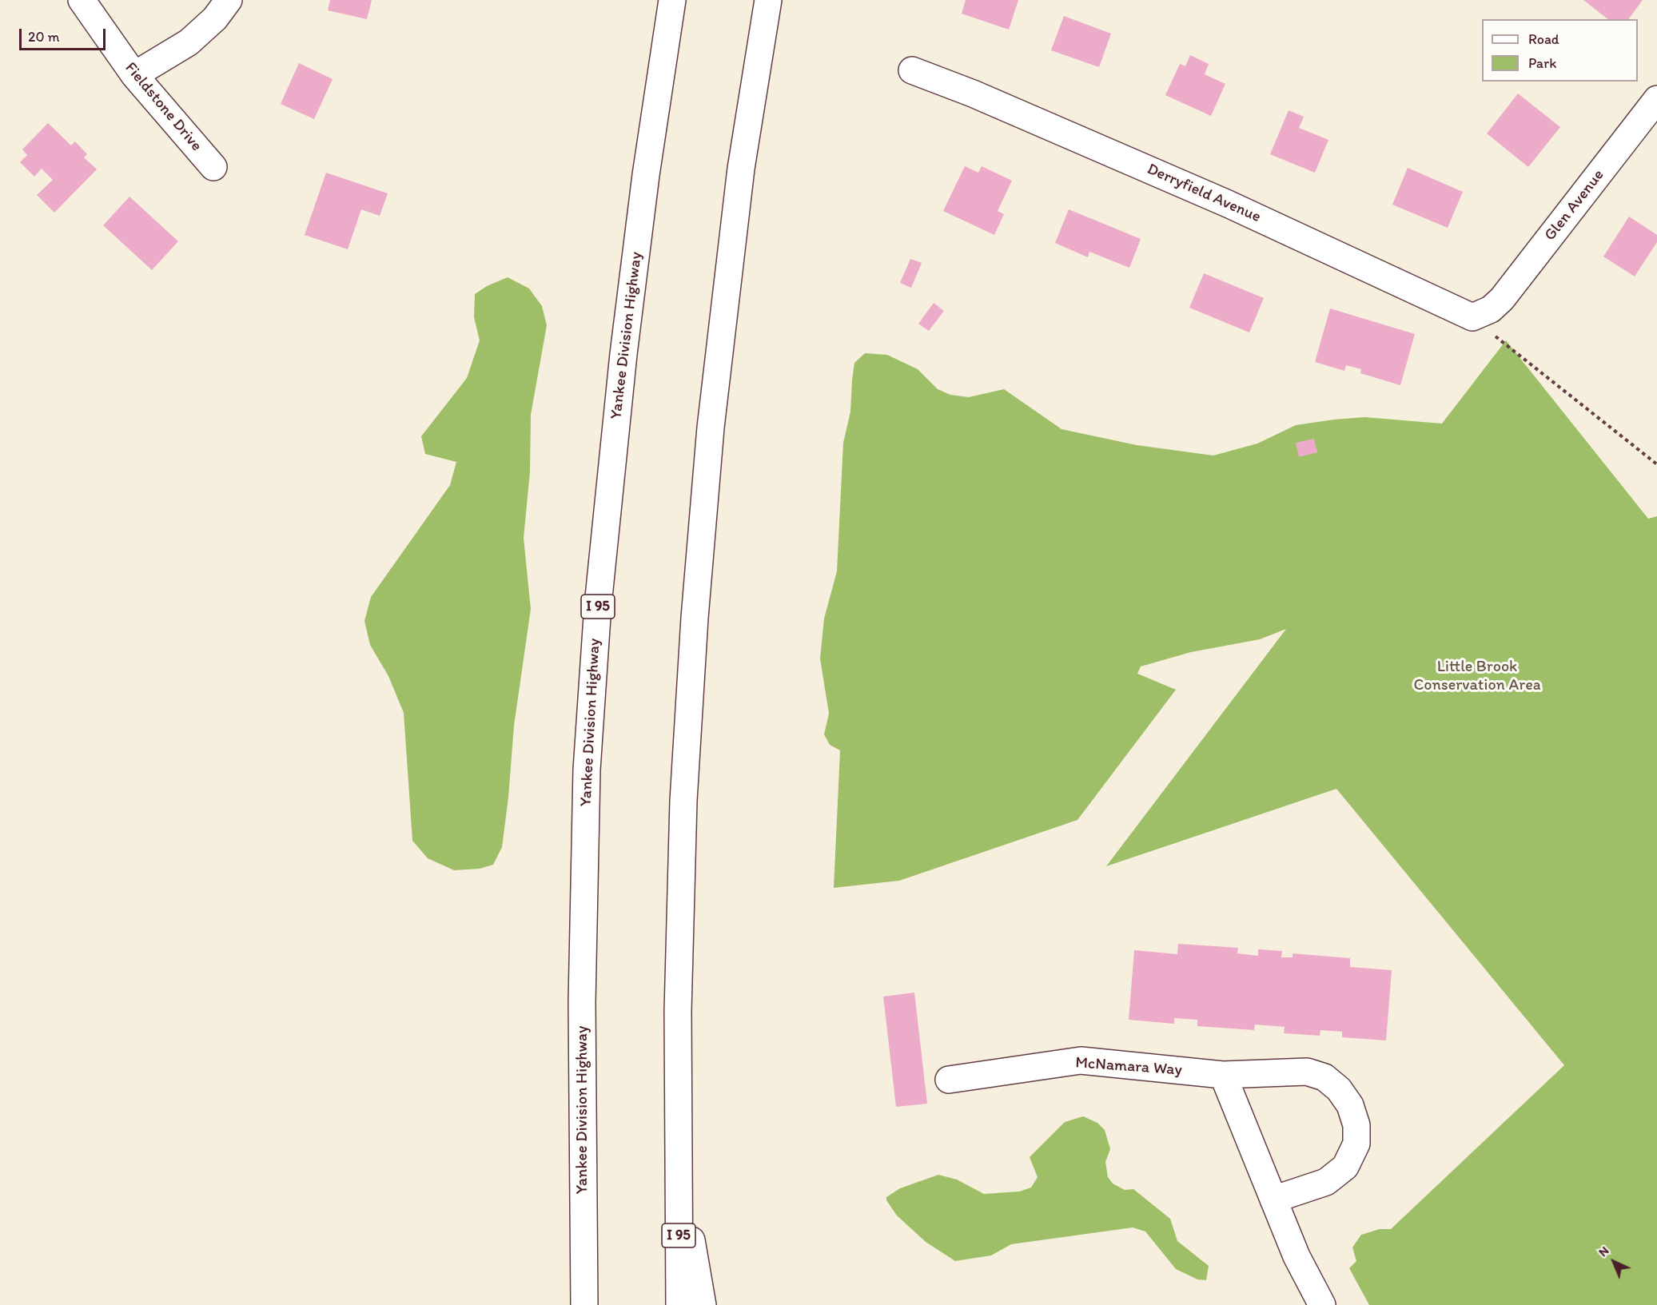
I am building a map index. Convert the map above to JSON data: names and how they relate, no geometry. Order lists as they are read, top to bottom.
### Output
{
  "streets": {
    "main road": [
      "Fieldstone Drive",
      "Derryfield Avenue",
      "Glen Avenue",
      "Yankee Division Highway",
      "I 95",
      "McNamara Way"
    ]
  },
  "crossings": [
    ["Derryfield Avenue", "Glen Avenue"]
  ],
  "parks": ["Little Brook Conservation Area"],
  "legend": ["Road", "Park"],
  "scale_bar": "20 m",
  "north": "top left"
}
